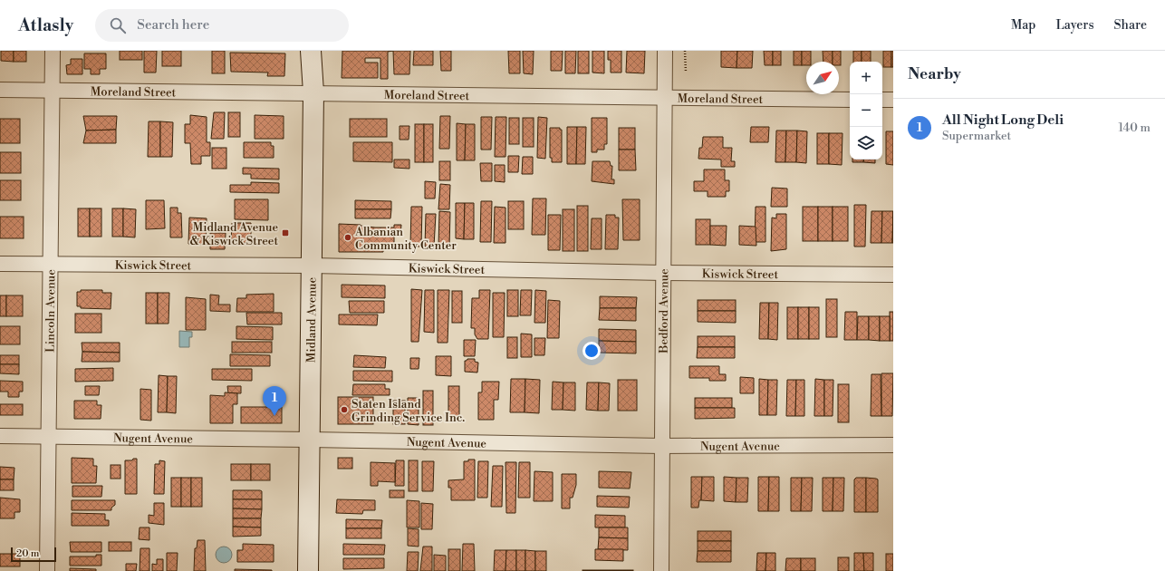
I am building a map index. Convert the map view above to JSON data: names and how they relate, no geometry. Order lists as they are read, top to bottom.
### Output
{
  "streets": {
    "main road": ["Midland Avenue"],
    "street": [
      "Moreland Street",
      "Kiswick Street",
      "Lincoln Avenue",
      "Bedford Avenue",
      "Nugent Avenue"
    ]
  },
  "crossings": [
    ["Moreland Street", "Lincoln Avenue"],
    ["Moreland Street", "Bedford Avenue"],
    ["Moreland Street", "Midland Avenue"],
    ["Kiswick Street", "Lincoln Avenue"],
    ["Kiswick Street", "Bedford Avenue"],
    ["Kiswick Street", "Midland Avenue"],
    ["Lincoln Avenue", "Nugent Avenue"],
    ["Bedford Avenue", "Nugent Avenue"],
    ["Midland Avenue", "Nugent Avenue"]
  ],
  "places": {
    "transit": ["Midland Avenue & Kiswick Street"],
    "other": ["Albanian Community Center", "Staten Island Grinding Service Inc."]
  },
  "scale_bar": "20 m",
  "north": "top right",
  "page": {
    "header": "Atlasly",
    "search": "Search here",
    "nav": ["Map", "Layers", "Share"],
    "heading": "Nearby",
    "map_buttons": ["+", "−"],
    "list": [
      {
        "mark": "1",
        "name": "All Night Long Deli",
        "note": "Supermarket",
        "value": "140 m"
      }
    ],
    "pins": "1",
    "scale": "20 m"
  }
}
